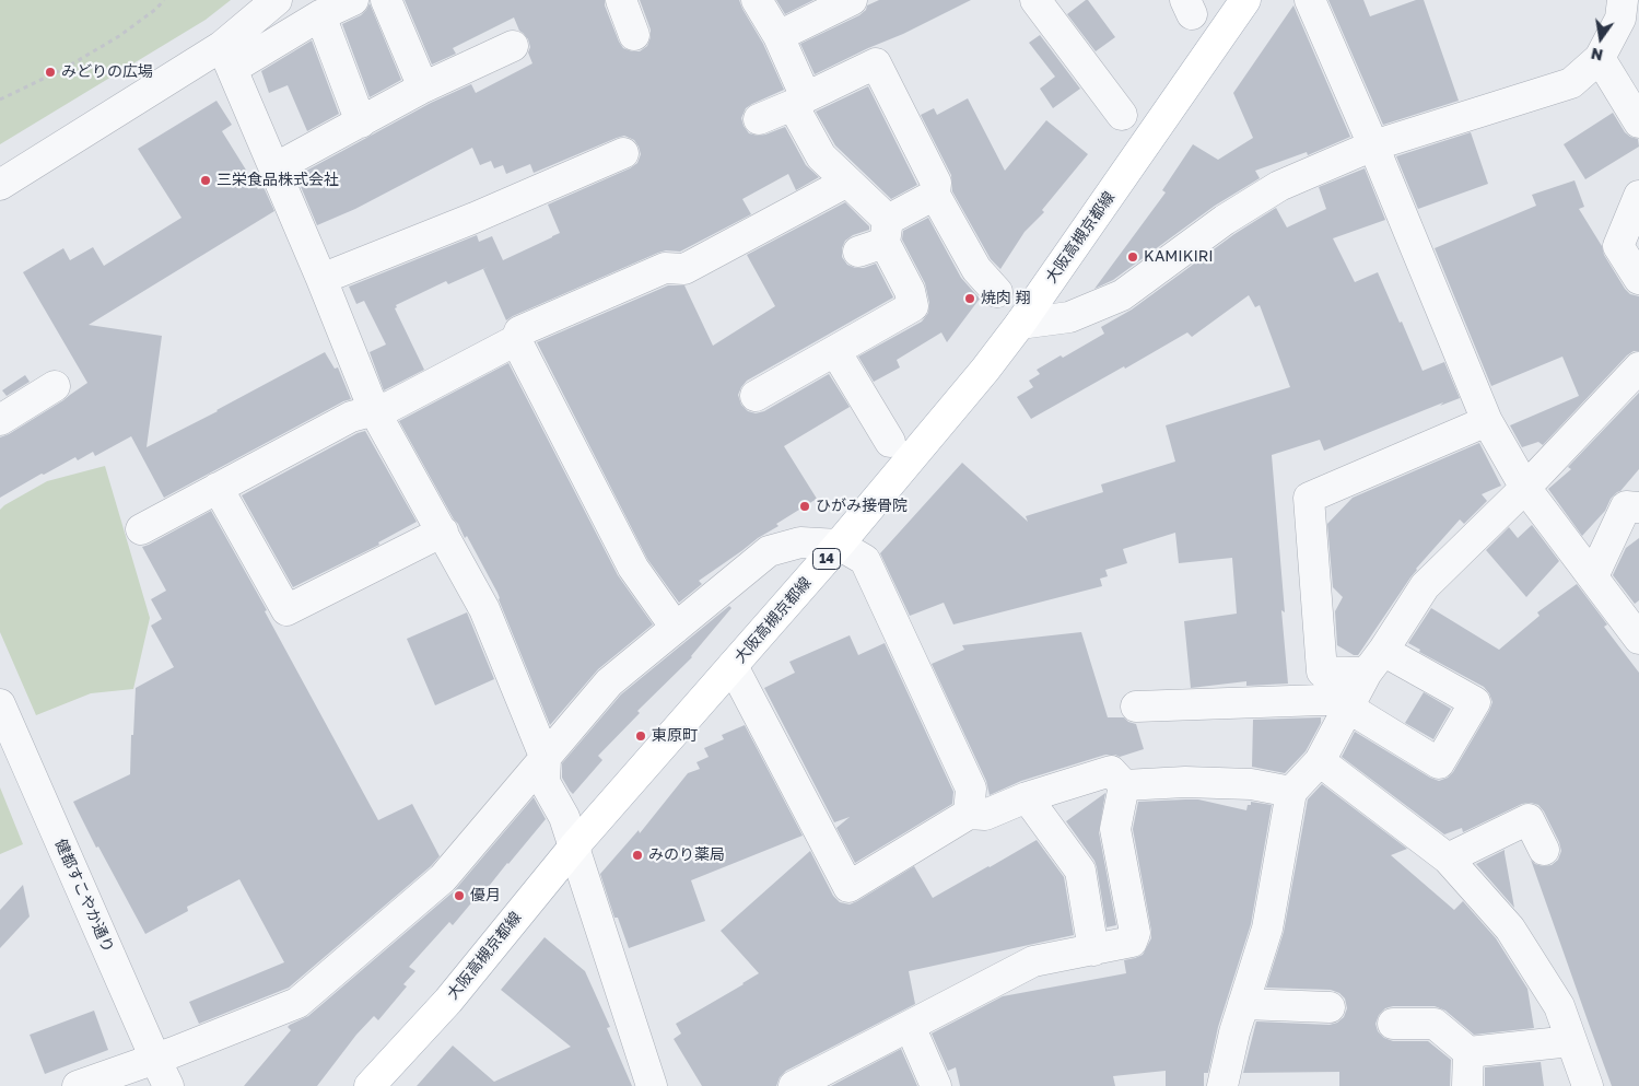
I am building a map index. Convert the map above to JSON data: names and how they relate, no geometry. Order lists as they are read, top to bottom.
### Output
{
  "streets": {
    "main road": ["大阪高槻京都線", "14"],
    "street": ["健都すこやか通り"]
  },
  "places": [
    "みどりの広場",
    "三栄食品株式会社",
    "KAMIKIRI",
    "焼肉 翔",
    "ひがみ接骨院",
    "東原町",
    "みのり薬局",
    "優月"
  ],
  "north": "bottom"
}
